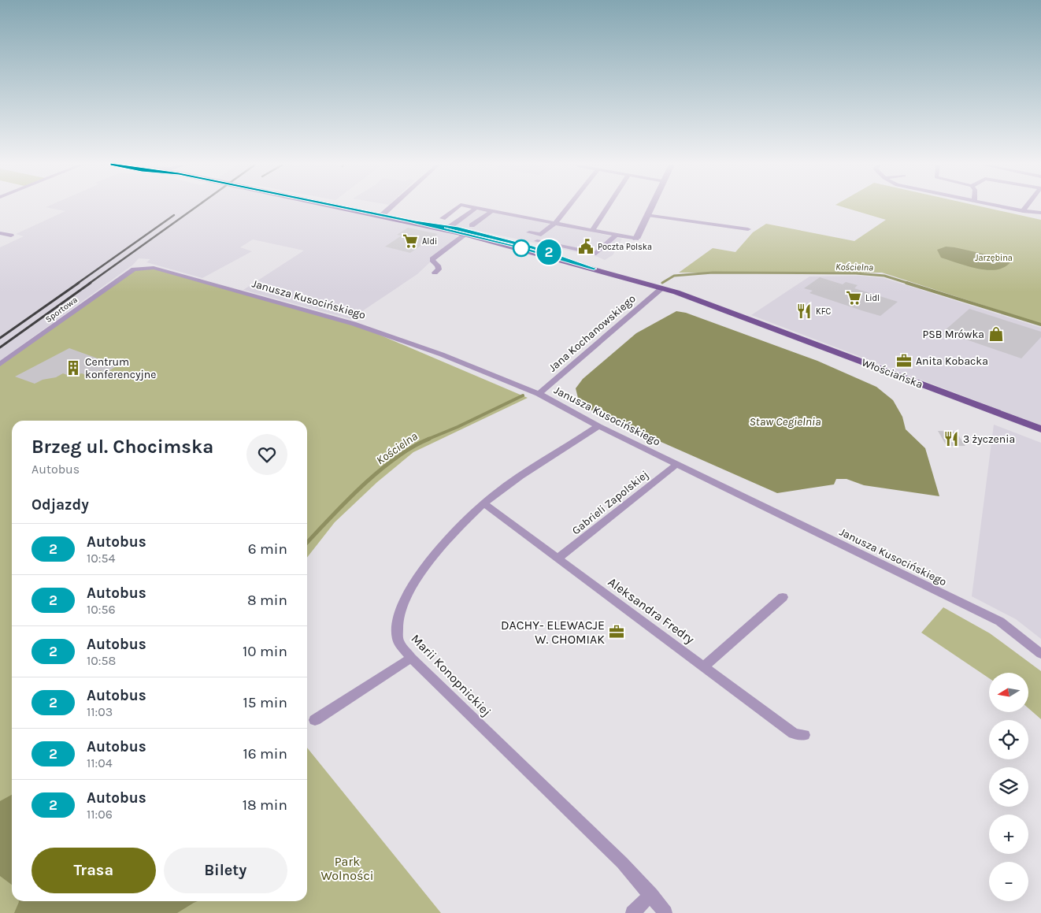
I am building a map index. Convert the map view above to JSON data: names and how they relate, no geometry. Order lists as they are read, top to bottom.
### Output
{
  "streets": {
    "main road": ["Włościańska"],
    "street": [
      "Janusza Kusocińskiego",
      "Sportowa",
      "Jana Kochanowskiego",
      "Gabrieli Zapolskiej",
      "Aleksandra Fredry",
      "Marii Konopnickiej"
    ]
  },
  "crossings": [
    ["Janusza Kusocińskiego", "Sportowa"],
    ["Janusza Kusocińskiego", "Jana Kochanowskiego"],
    ["Janusza Kusocińskiego", "Gabrieli Zapolskiej"],
    ["Janusza Kusocińskiego", "Marii Konopnickiej"],
    ["Jana Kochanowskiego", "Włościańska"],
    ["Gabrieli Zapolskiej", "Aleksandra Fredry"],
    ["Aleksandra Fredry", "Marii Konopnickiej"]
  ],
  "water": ["Kościelna", "Staw Cegielnia"],
  "parks": ["Jarzębina", "Park Wolności"],
  "places": {
    "supermarket": ["Aldi", "Lidl"],
    "public building": ["Poczta Polska"],
    "restaurant": ["KFC", "3 życzenia"],
    "shop": ["PSB Mrówka"],
    "office": ["Anita Kobacka", "DACHY- ELEWACJE W. CHOMIAK"],
    "building": ["Centrum konferencyjne"]
  },
  "lines": ["bus line 2"],
  "north": "left",
  "page": {
    "on_map": "2",
    "heading": [
      ["Brzeg ul. Chocimska", "Autobus"],
      "Odjazdy"
    ],
    "list": [
      {
        "mark": "2",
        "name": "Autobus",
        "note": "10:54",
        "value": "6 min"
      },
      {
        "mark": "2",
        "name": "Autobus",
        "note": "10:56",
        "value": "8 min"
      },
      {
        "mark": "2",
        "name": "Autobus",
        "note": "10:58",
        "value": "10 min"
      },
      {
        "mark": "2",
        "name": "Autobus",
        "note": "11:03",
        "value": "15 min"
      },
      {
        "mark": "2",
        "name": "Autobus",
        "note": "11:04",
        "value": "16 min"
      },
      {
        "mark": "2",
        "name": "Autobus",
        "note": "11:06",
        "value": "18 min"
      }
    ],
    "map_buttons": ["+", "−"],
    "buttons": ["Trasa", "Bilety"]
  }
}
